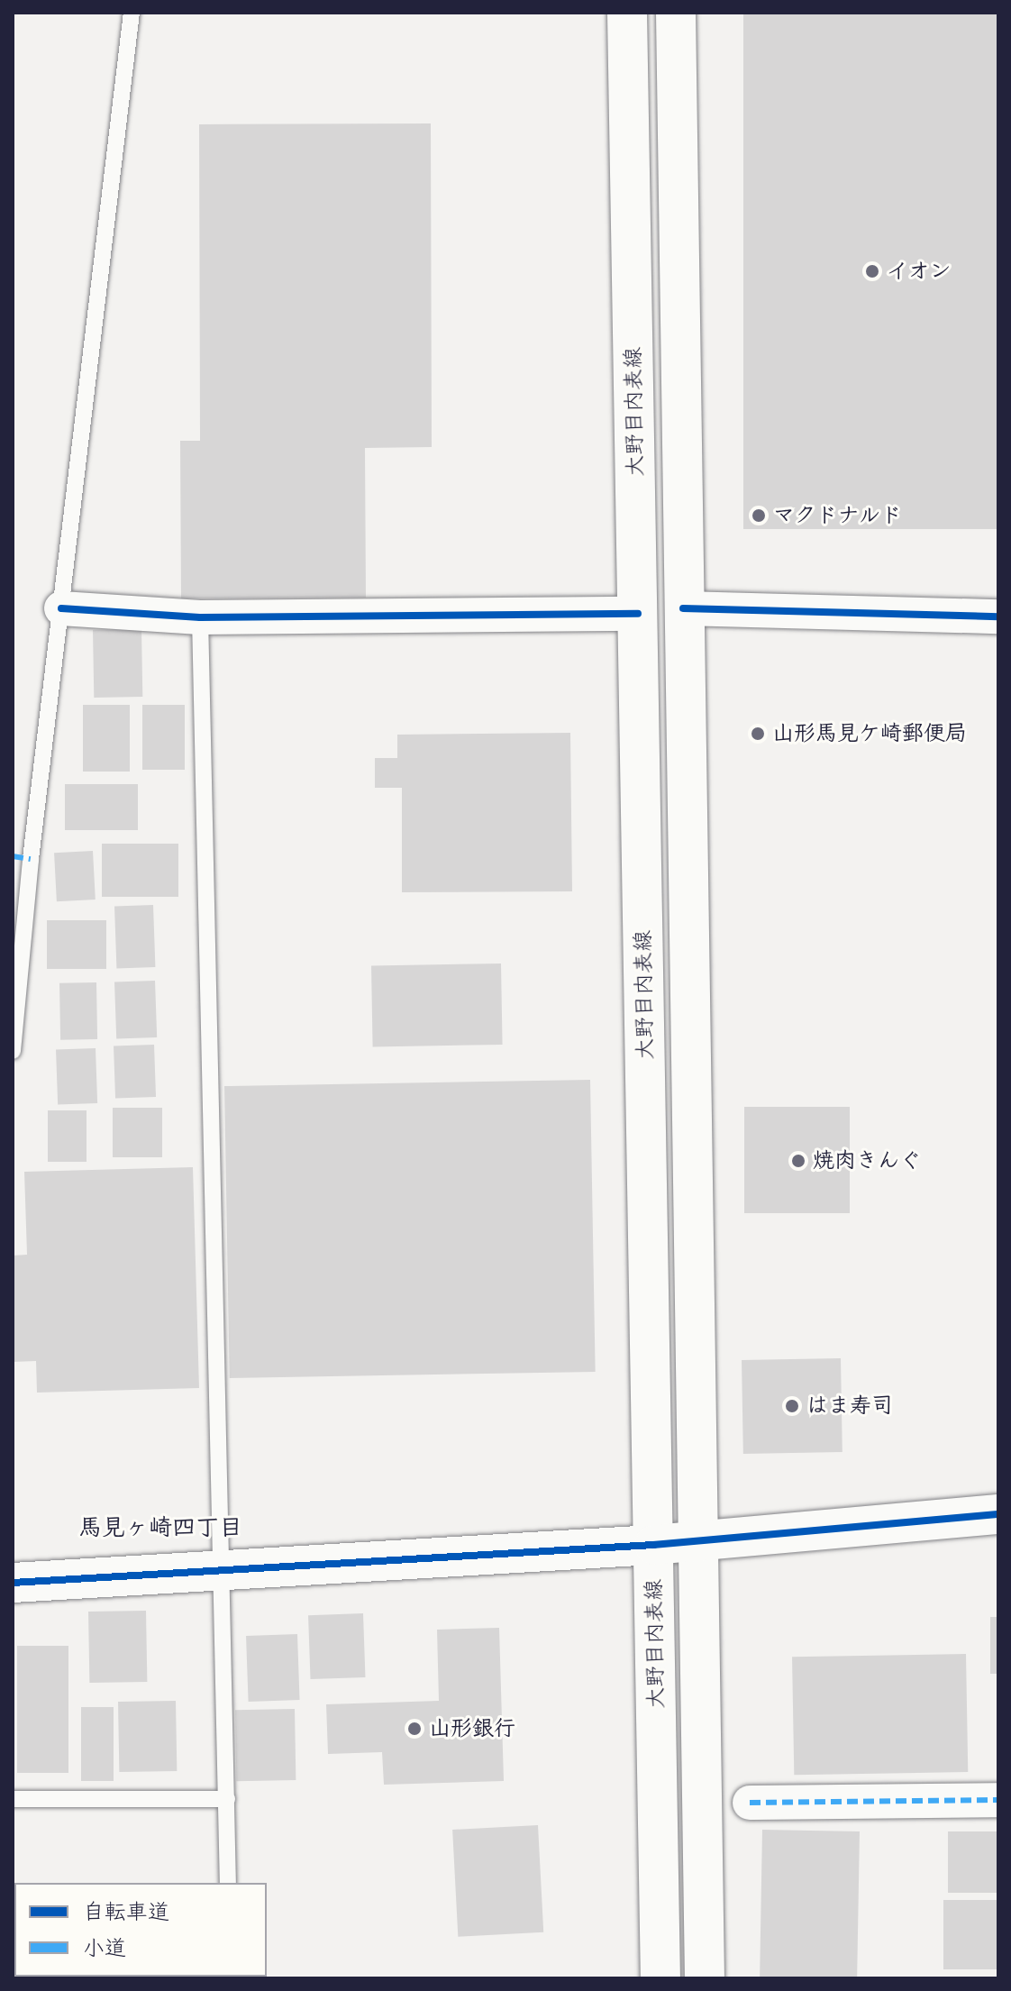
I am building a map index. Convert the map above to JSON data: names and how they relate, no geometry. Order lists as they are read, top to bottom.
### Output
{
  "streets": {
    "main road": ["大野目内表線"]
  },
  "districts": ["馬見ヶ崎四丁目"],
  "places": [
    "イオン",
    "マクドナルド",
    "山形馬見ケ崎郵便局",
    "焼肉きんぐ",
    "はま寿司",
    "山形銀行"
  ],
  "legend": ["自転車道", "小道"]
}
